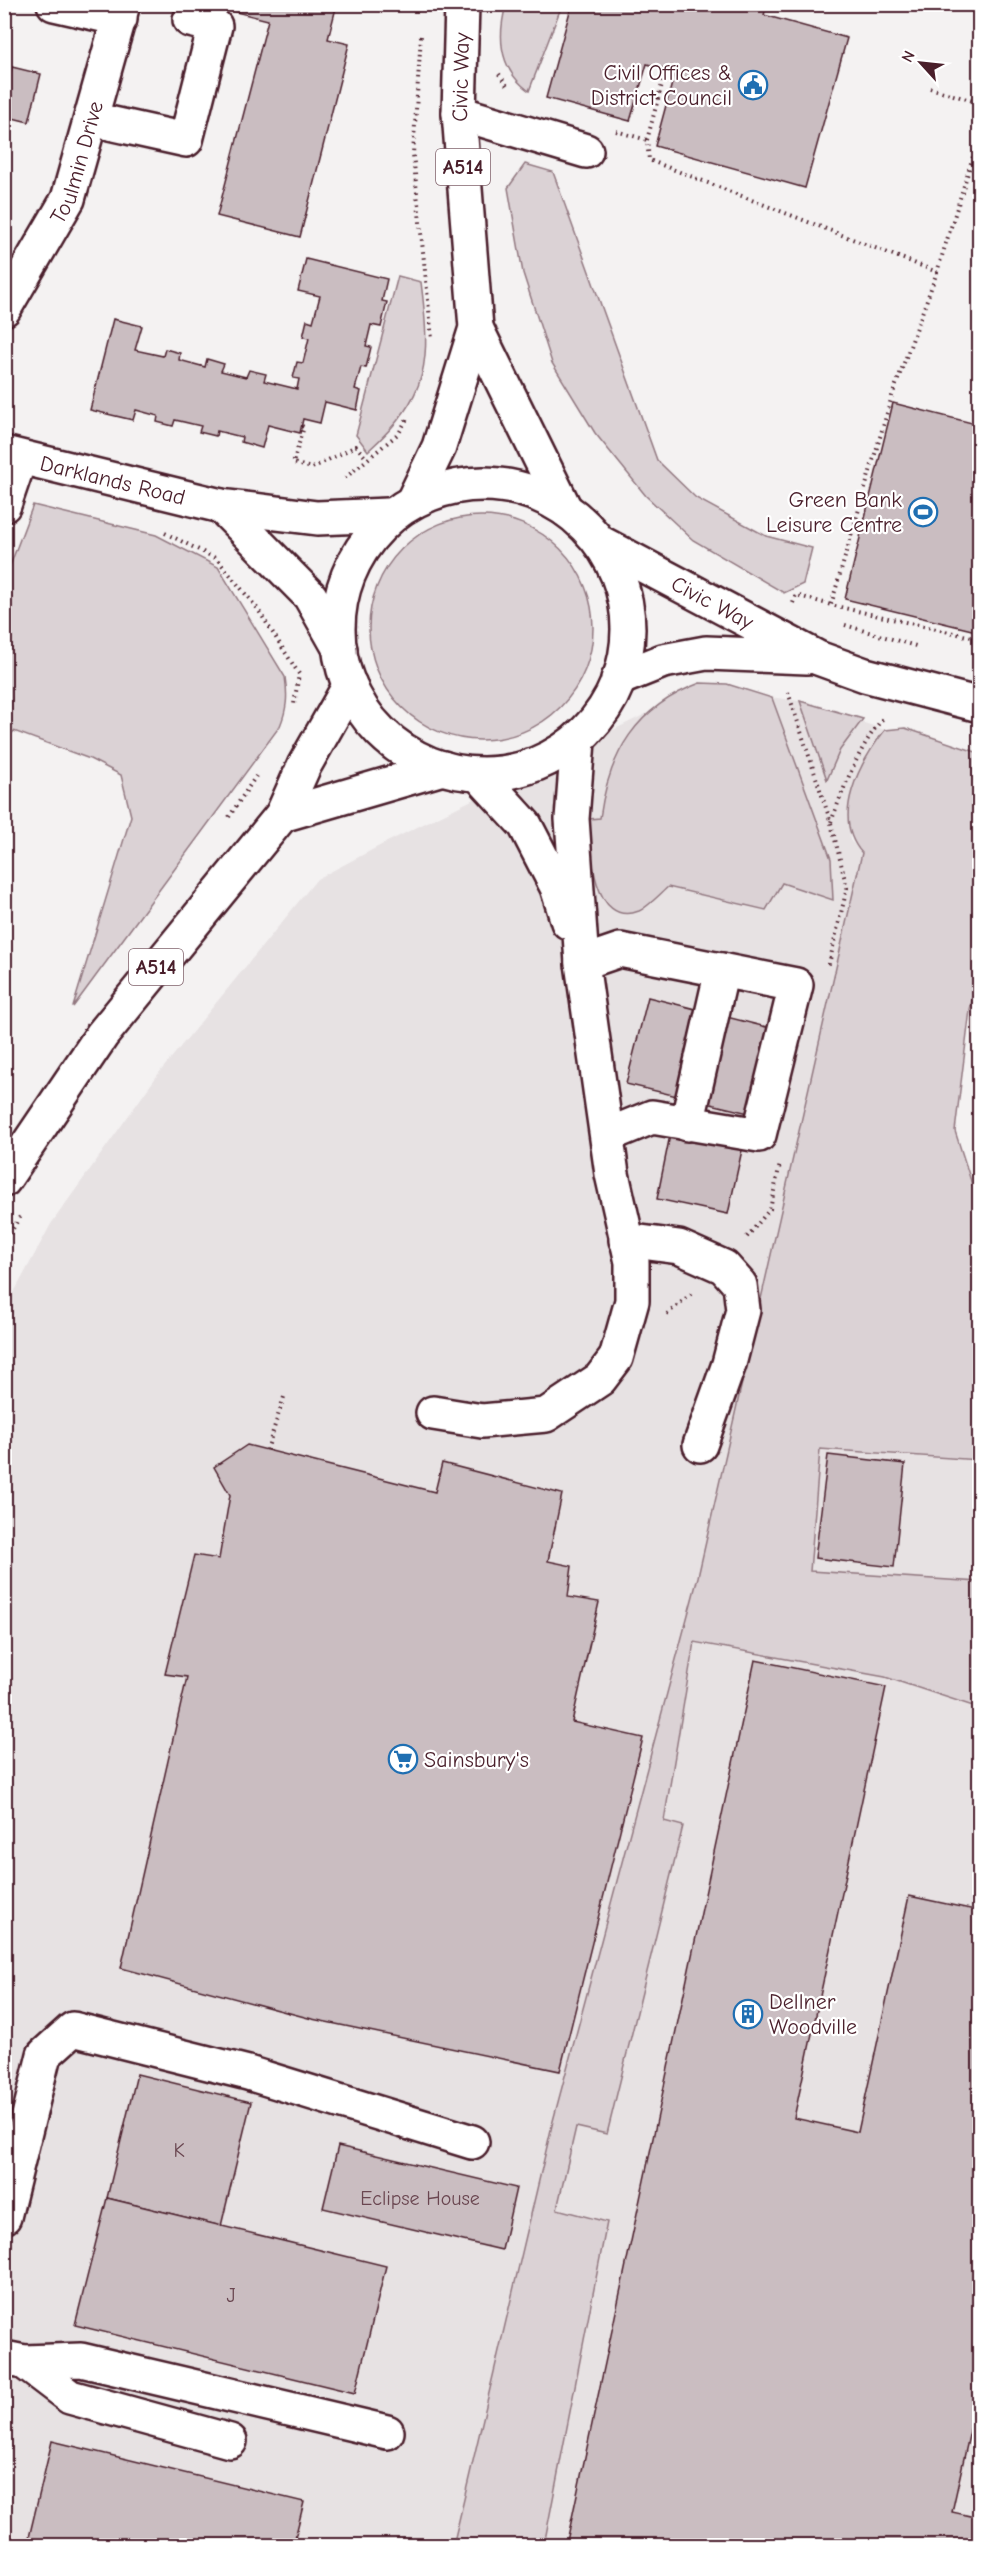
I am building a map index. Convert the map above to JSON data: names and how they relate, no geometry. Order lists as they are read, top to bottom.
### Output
{
  "streets": {
    "main road": [
      "Civic Way",
      "Toulmin Drive",
      "A514",
      "Darklands Road"
    ]
  },
  "crossings": [
    ["Civic Way", "Darklands Road"]
  ],
  "places": {
    "public building": ["Civil Offices & District Council"],
    "sports": ["Green Bank Leisure Centre"],
    "supermarket": ["Sainsbury's"],
    "building": ["Dellner Woodville"]
  },
  "house_numbers": ["K", "Eclipse House", "J"],
  "north": "top left"
}
